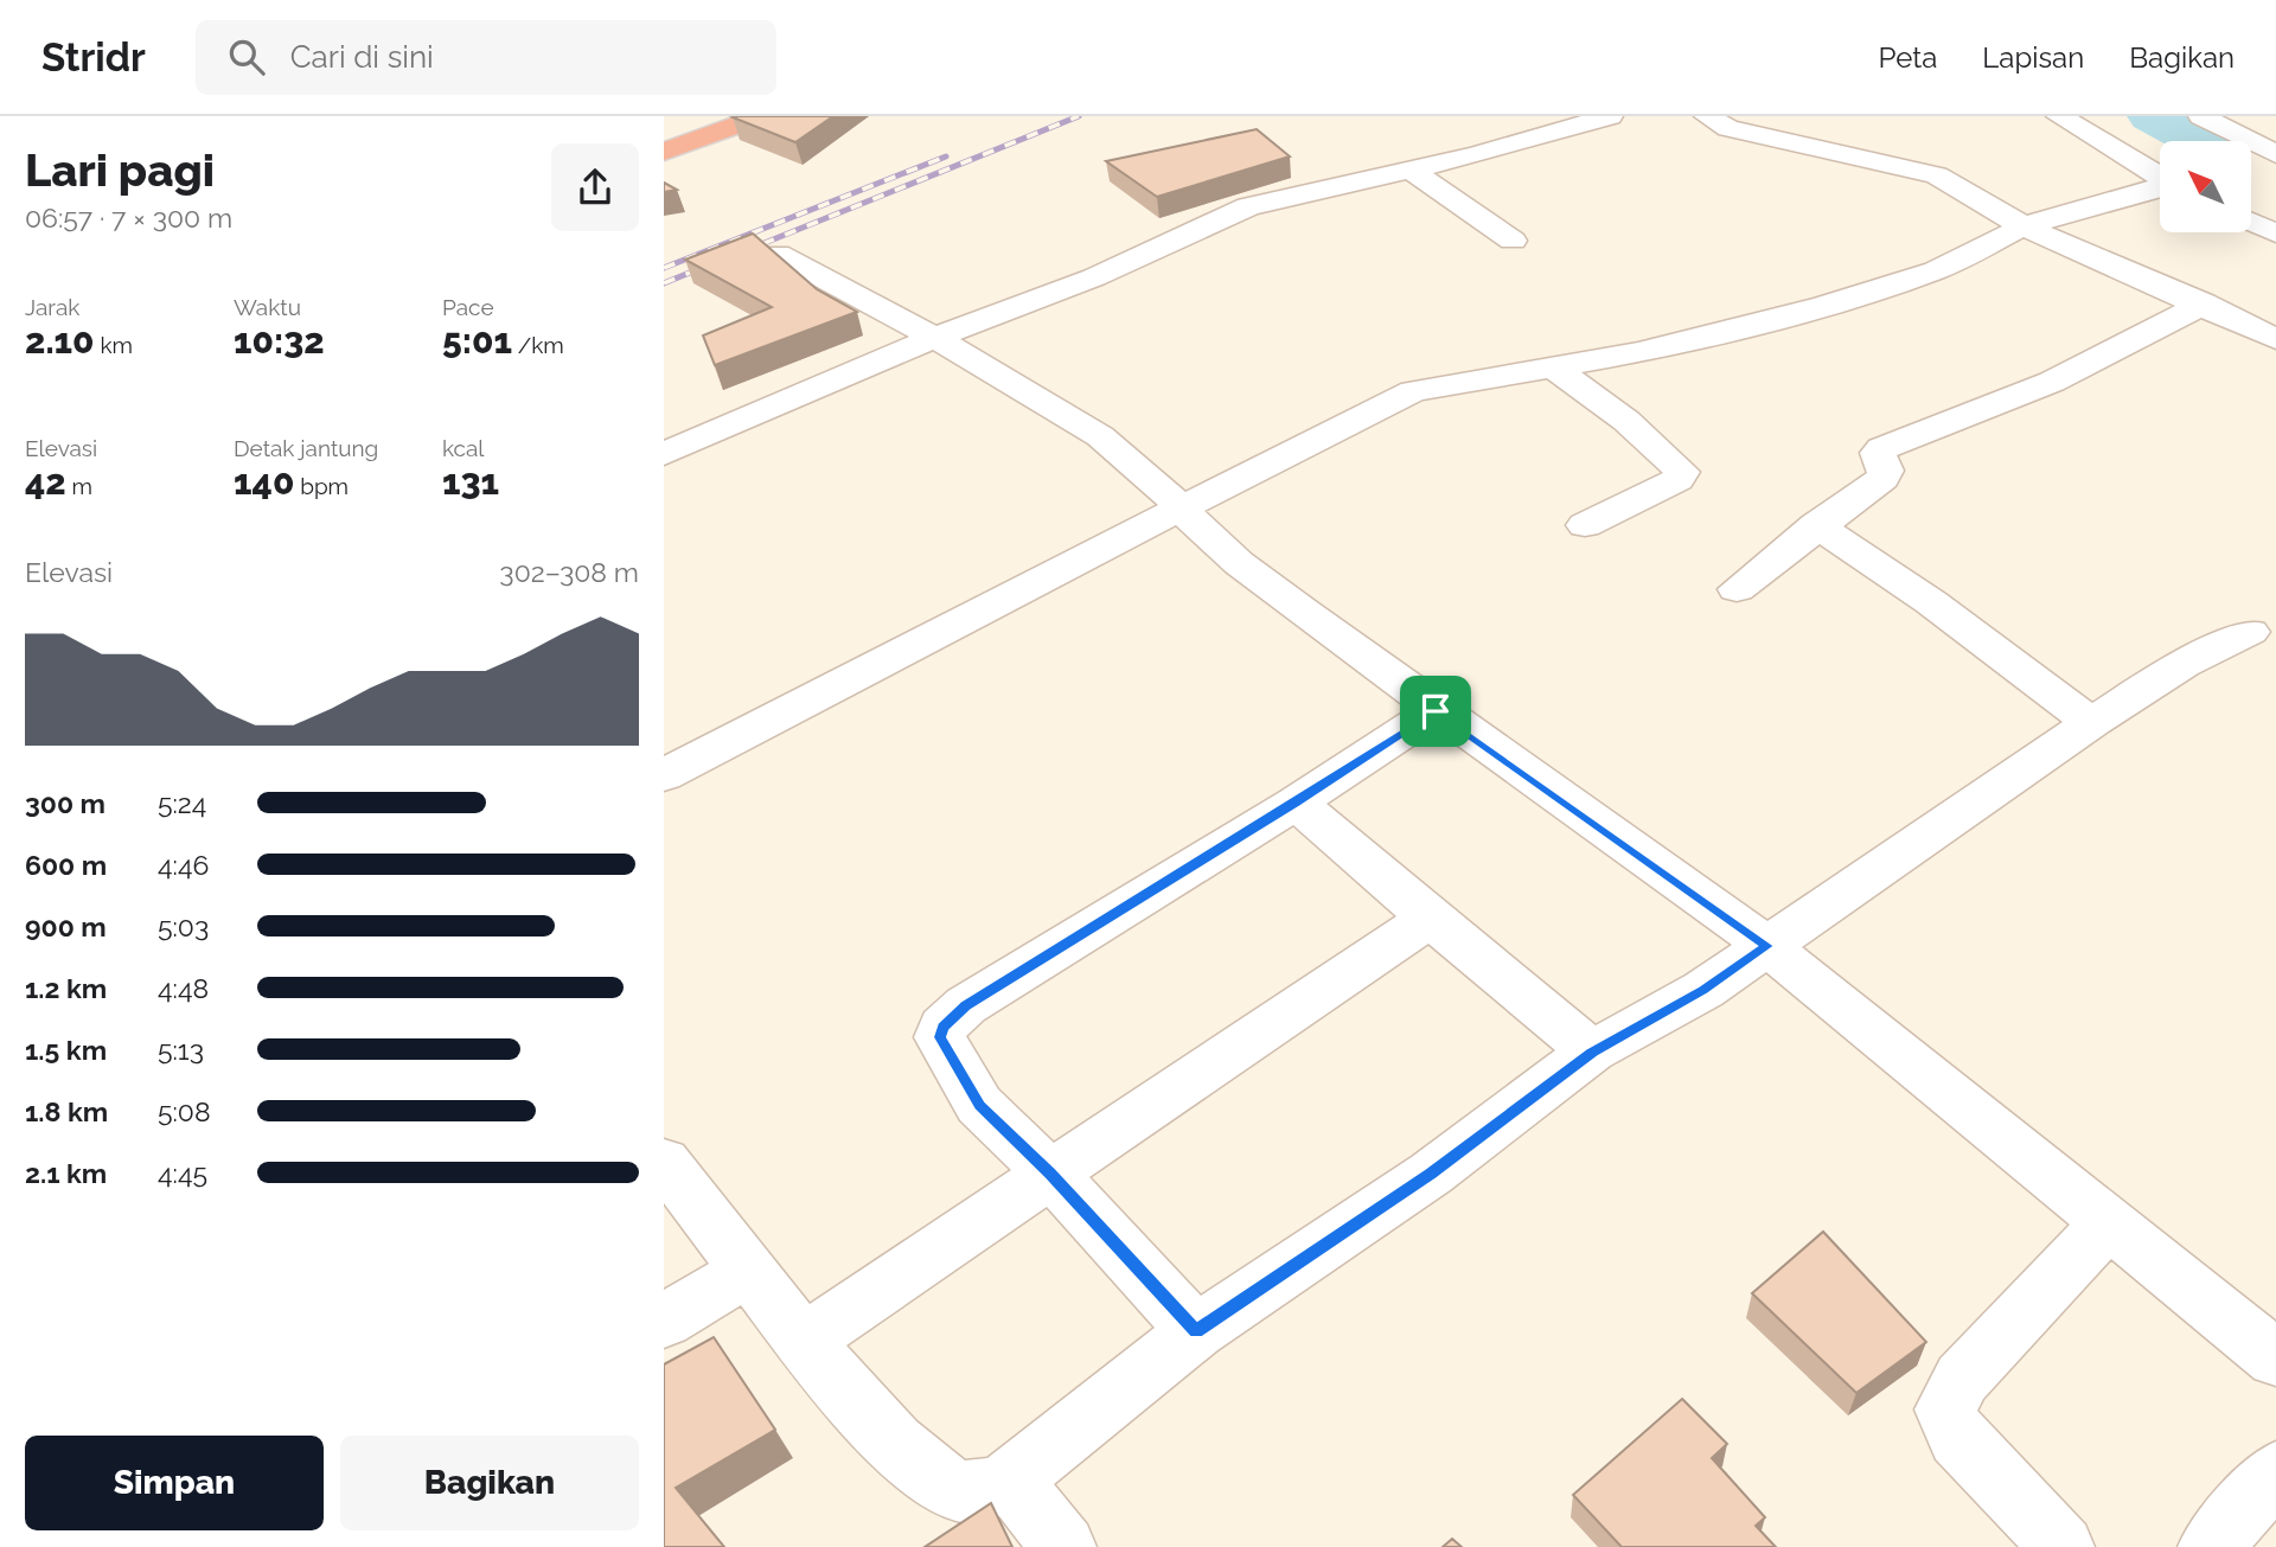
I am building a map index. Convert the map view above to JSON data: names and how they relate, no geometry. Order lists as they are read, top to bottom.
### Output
{
  "north": "top left",
  "page": {
    "header": "Stridr",
    "search": "Cari di sini",
    "nav": ["Peta", "Lapisan", "Bagikan"],
    "heading": ["Lari pagi", "06:57 · 7 × 300 m"],
    "stats": [
      ["Jarak", "2.10 km"],
      ["Waktu", "10:32"],
      ["Pace", "5:01 /km"],
      ["Elevasi", "42 m"],
      ["Detak jantung", "140 bpm"],
      ["kcal", "131"]
    ],
    "chart": ["Elevasi", "302–308 m"],
    "list": [
      {
        "name": "300 m",
        "note": "5:24"
      },
      {
        "name": "600 m",
        "note": "4:46"
      },
      {
        "name": "900 m",
        "note": "5:03"
      },
      {
        "name": "1.2 km",
        "note": "4:48"
      },
      {
        "name": "1.5 km",
        "note": "5:13"
      },
      {
        "name": "1.8 km",
        "note": "5:08"
      },
      {
        "name": "2.1 km",
        "note": "4:45"
      }
    ],
    "buttons": ["Simpan", "Bagikan"]
  }
}
